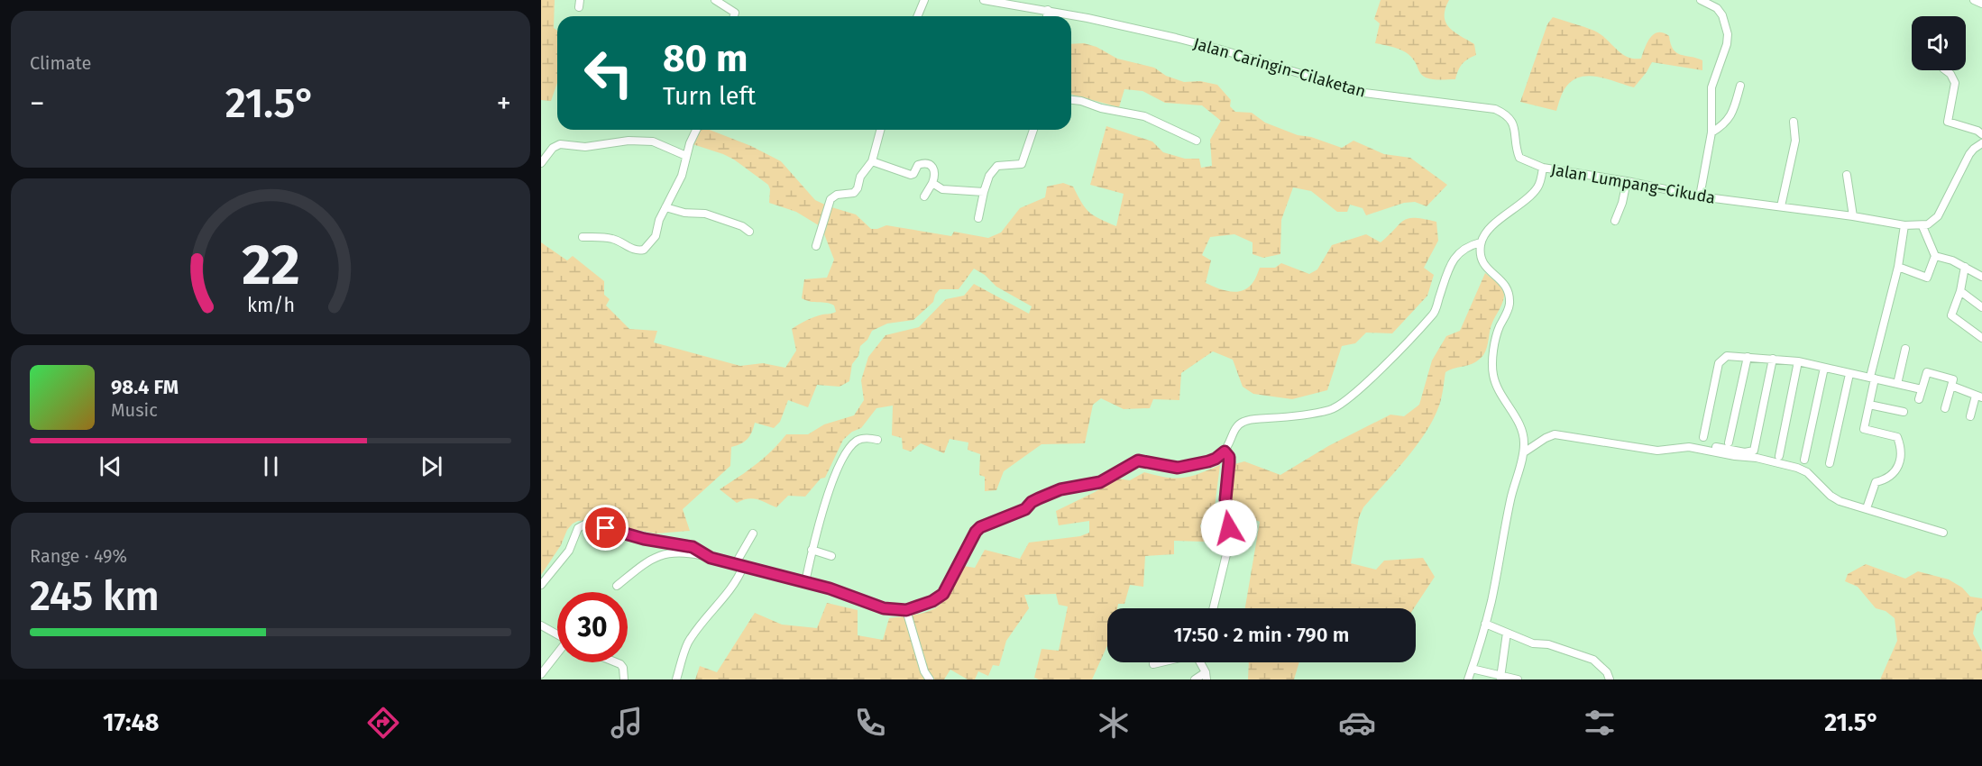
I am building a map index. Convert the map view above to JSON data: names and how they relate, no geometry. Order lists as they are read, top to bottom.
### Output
{
  "streets": {
    "street": ["Jalan Caringin–Cilaketan", "Jalan Lumpang–Cikuda"]
  },
  "crossings": [
    ["Jalan Caringin–Cilaketan", "Jalan Lumpang–Cikuda"]
  ],
  "page": {
    "tile": [
      "Climate",
      ["Range · 49%", "245 km"]
    ],
    "turn": ["80 m", "Turn left"],
    "heat": ["−", "21.5°", "+"],
    "song": ["98.4 FM", "Music"],
    "limit": "30",
    "trip": "17:50 · 2 min · 790 m",
    "tabs": ["17:48", "21.5°"],
    "gauge": ["22", "km/h"]
  }
}
